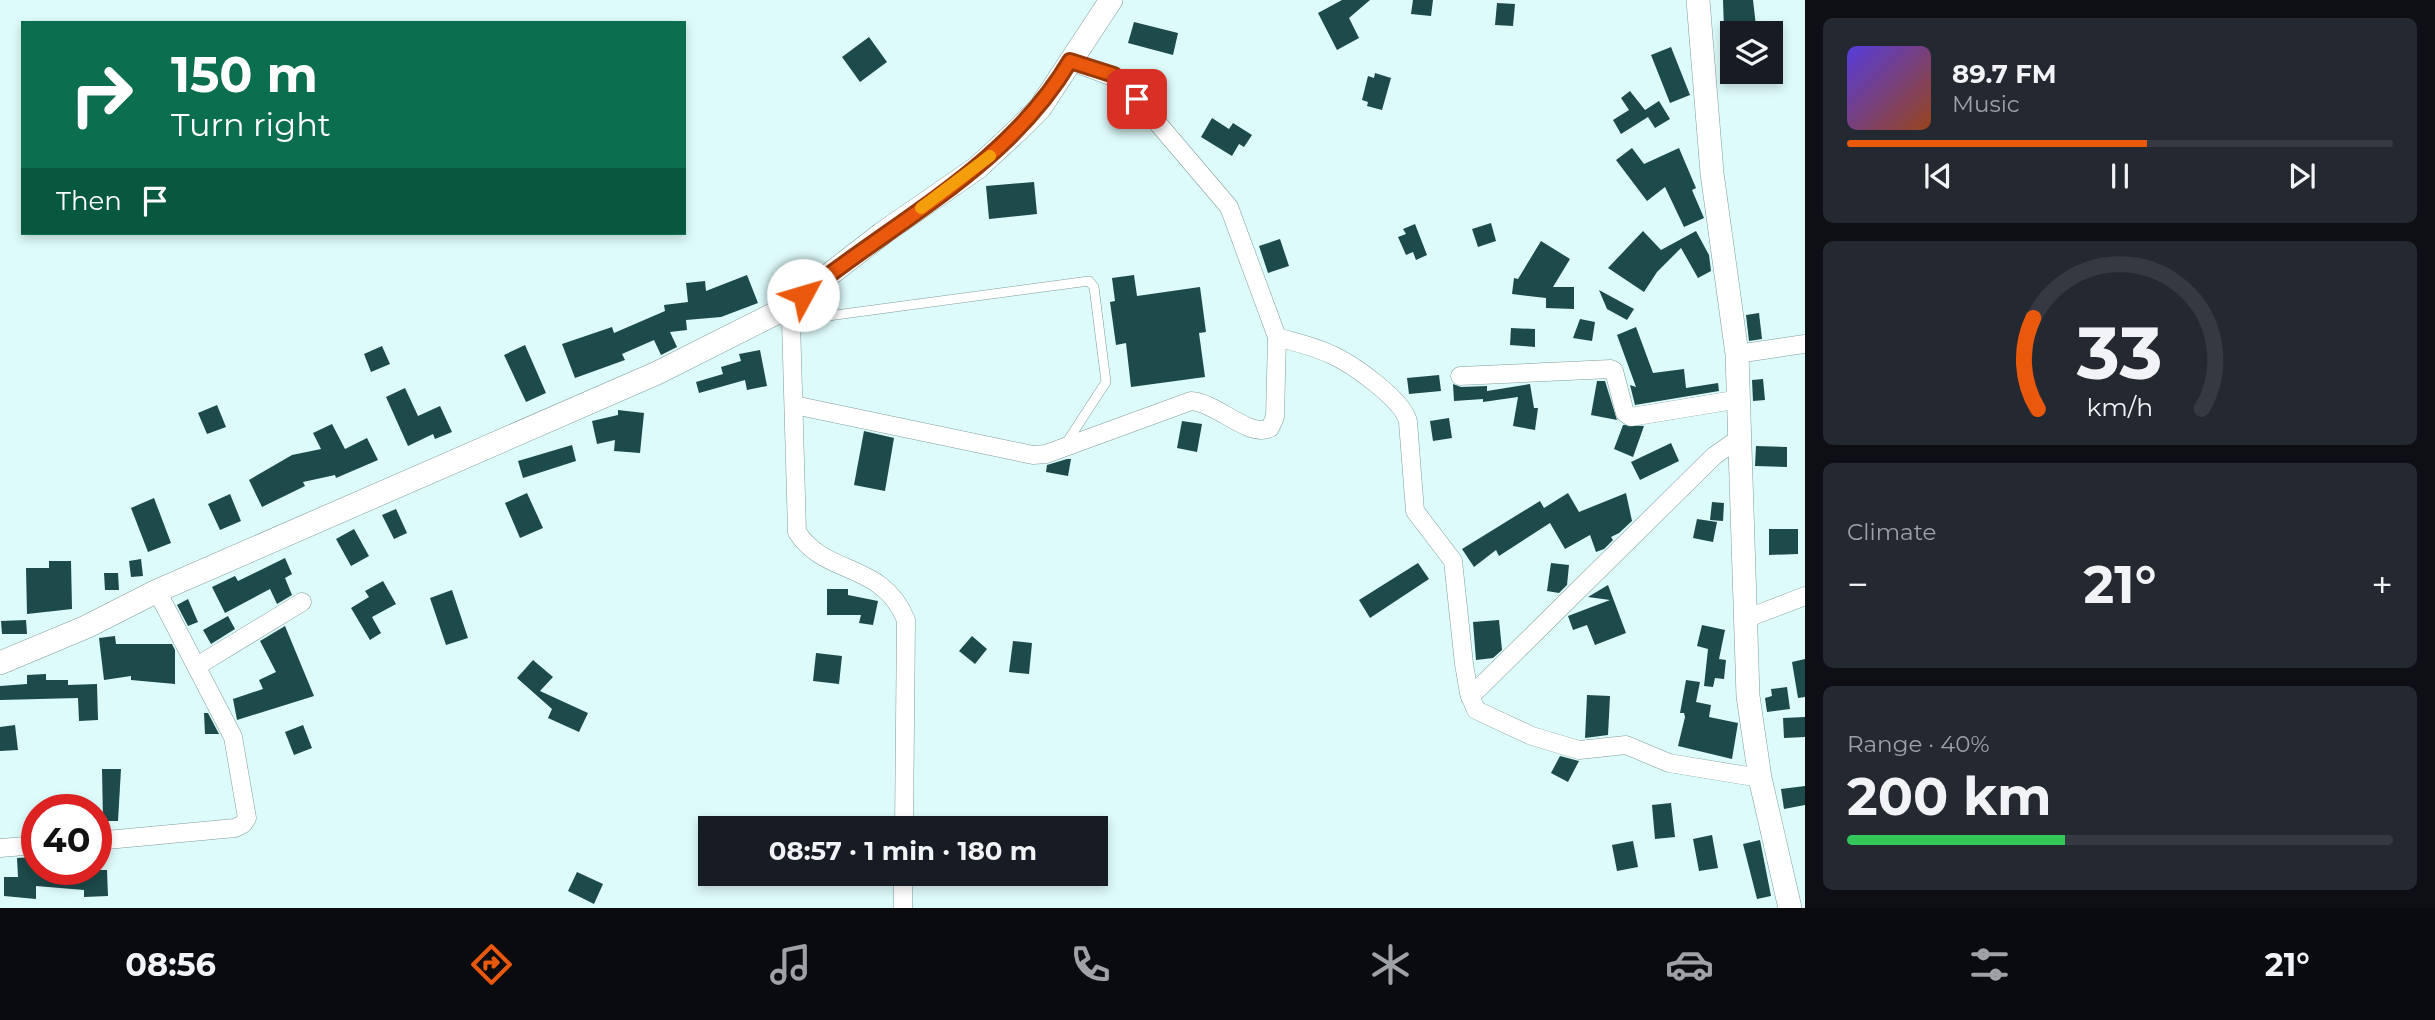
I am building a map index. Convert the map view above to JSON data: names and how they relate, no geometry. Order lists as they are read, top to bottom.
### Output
{
  "page": {
    "turn": ["150 m", "Turn right"],
    "song": ["89.7 FM", "Music"],
    "then": "Then",
    "tile": [
      "Climate",
      ["Range · 40%", "200 km"]
    ],
    "heat": ["−", "21°", "+"],
    "limit": "40",
    "trip": "08:57 · 1 min · 180 m",
    "tabs": ["08:56", "21°"],
    "gauge": ["33", "km/h"]
  }
}
